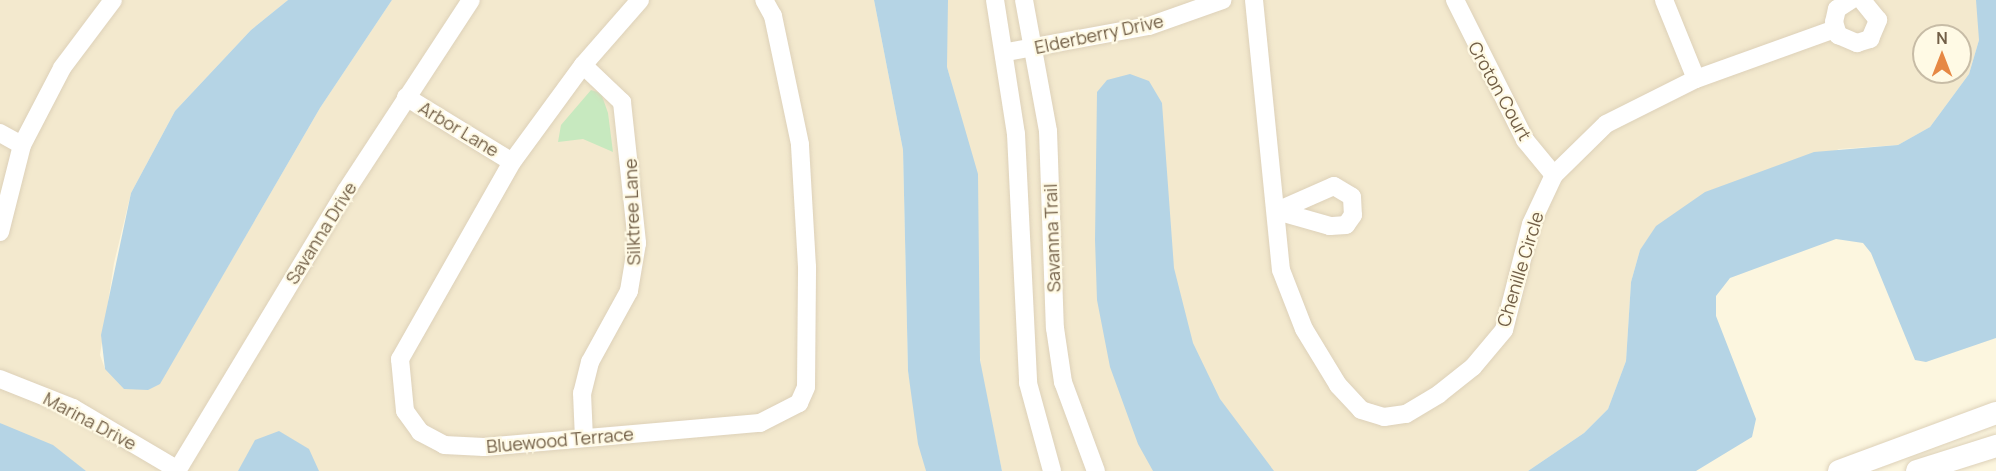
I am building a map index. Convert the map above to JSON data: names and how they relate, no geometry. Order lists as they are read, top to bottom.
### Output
{
  "streets": {
    "street": [
      "Elderberry Drive",
      "Croton Court",
      "Arbor Lane",
      "Silktree Lane",
      "Savanna Drive",
      "Savanna Trail",
      "Chenille Circle",
      "Marina Drive",
      "Bluewood Terrace"
    ]
  },
  "crossings": [
    ["Elderberry Drive", "Savanna Trail"],
    ["Croton Court", "Chenille Circle"],
    ["Arbor Lane", "Savanna Drive"],
    ["Arbor Lane", "Bluewood Terrace"],
    ["Silktree Lane", "Bluewood Terrace"],
    ["Savanna Drive", "Marina Drive"]
  ],
  "north": "top"
}
